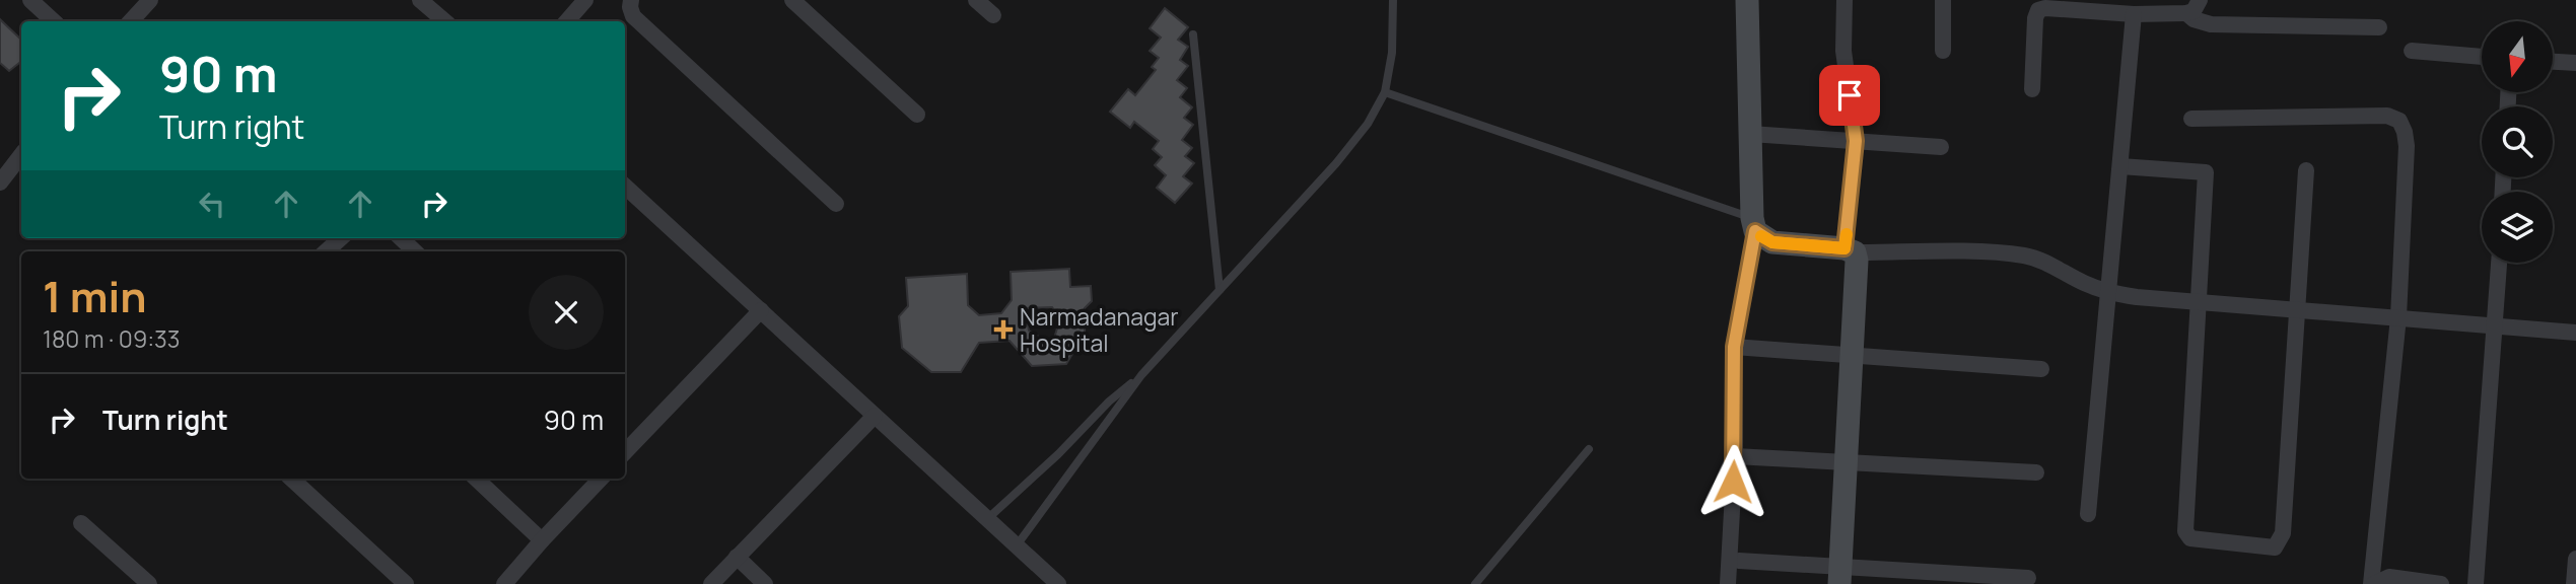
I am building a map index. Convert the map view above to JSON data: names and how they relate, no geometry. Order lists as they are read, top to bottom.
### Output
{
  "places": {
    "health": ["Narmadanagar Hospital"]
  },
  "north": "bottom",
  "page": {
    "turn": ["90 m", "Turn right"],
    "heading": ["1 min", "180 m · 09:33"],
    "list": [
      {
        "name": "Turn right",
        "value": "90 m"
      }
    ]
  }
}
